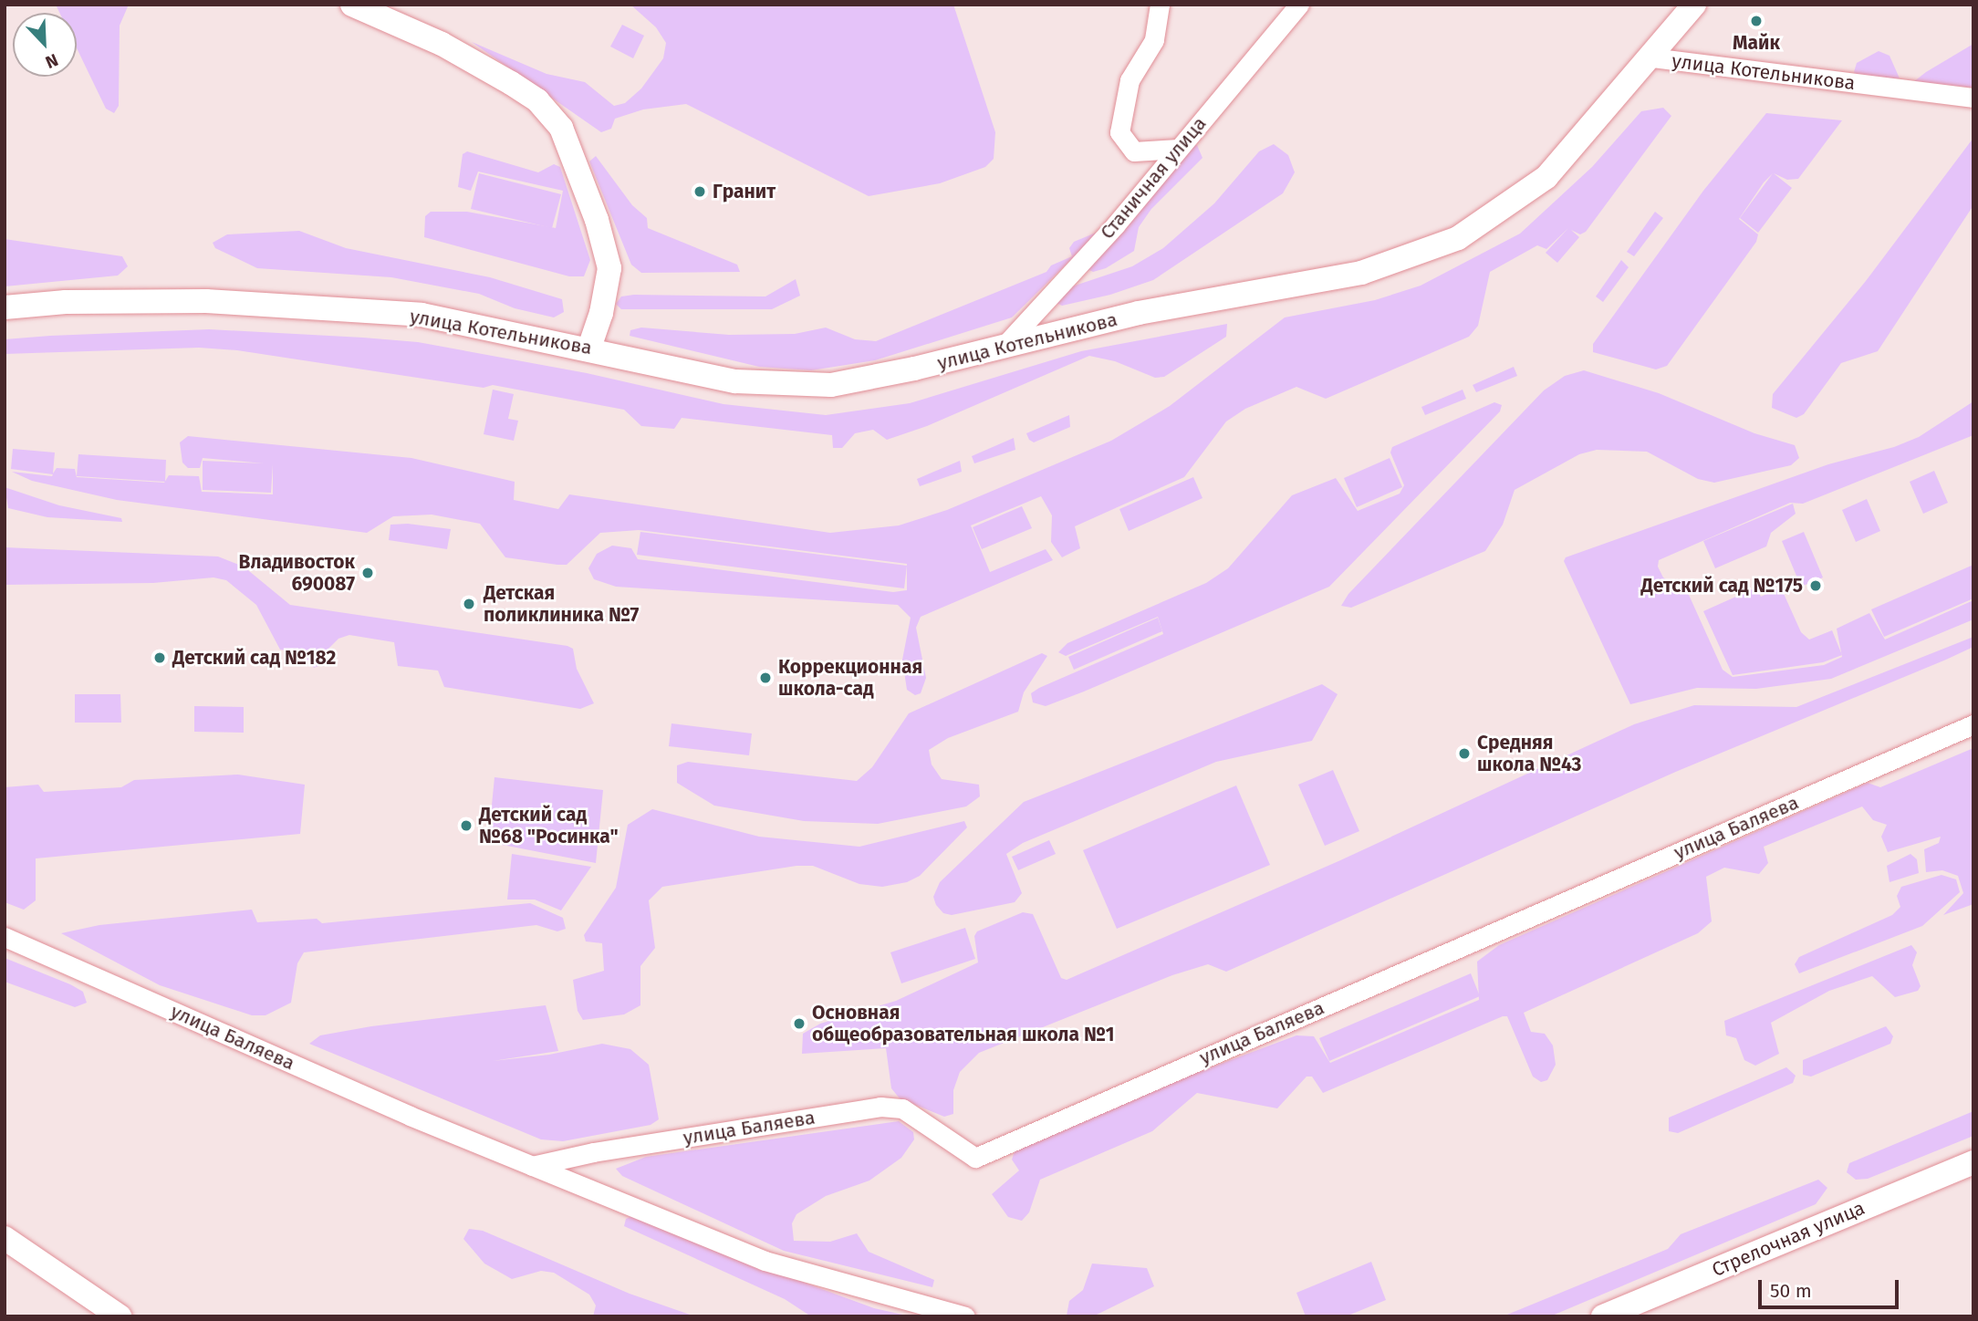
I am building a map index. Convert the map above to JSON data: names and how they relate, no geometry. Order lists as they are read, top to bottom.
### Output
{
  "streets": {
    "main road": ["улица Котельникова", "Стрелочная улица"],
    "street": ["Станичная улица", "улица Баляева"]
  },
  "crossings": [
    ["улица Котельникова", "Станичная улица"]
  ],
  "places": [
    "Майк",
    "Гранит",
    "Владивосток 690087",
    "Детский сад №175",
    "Детская поликлиника №7",
    "Детский сад №182",
    "Коррекционная школа-сад",
    "Средняя школа №43",
    "Детский сад №68 \"Росинка\"",
    "Основная общеобразовательная школа №1"
  ],
  "scale_bar": "50 m",
  "north": "bottom right"
}
